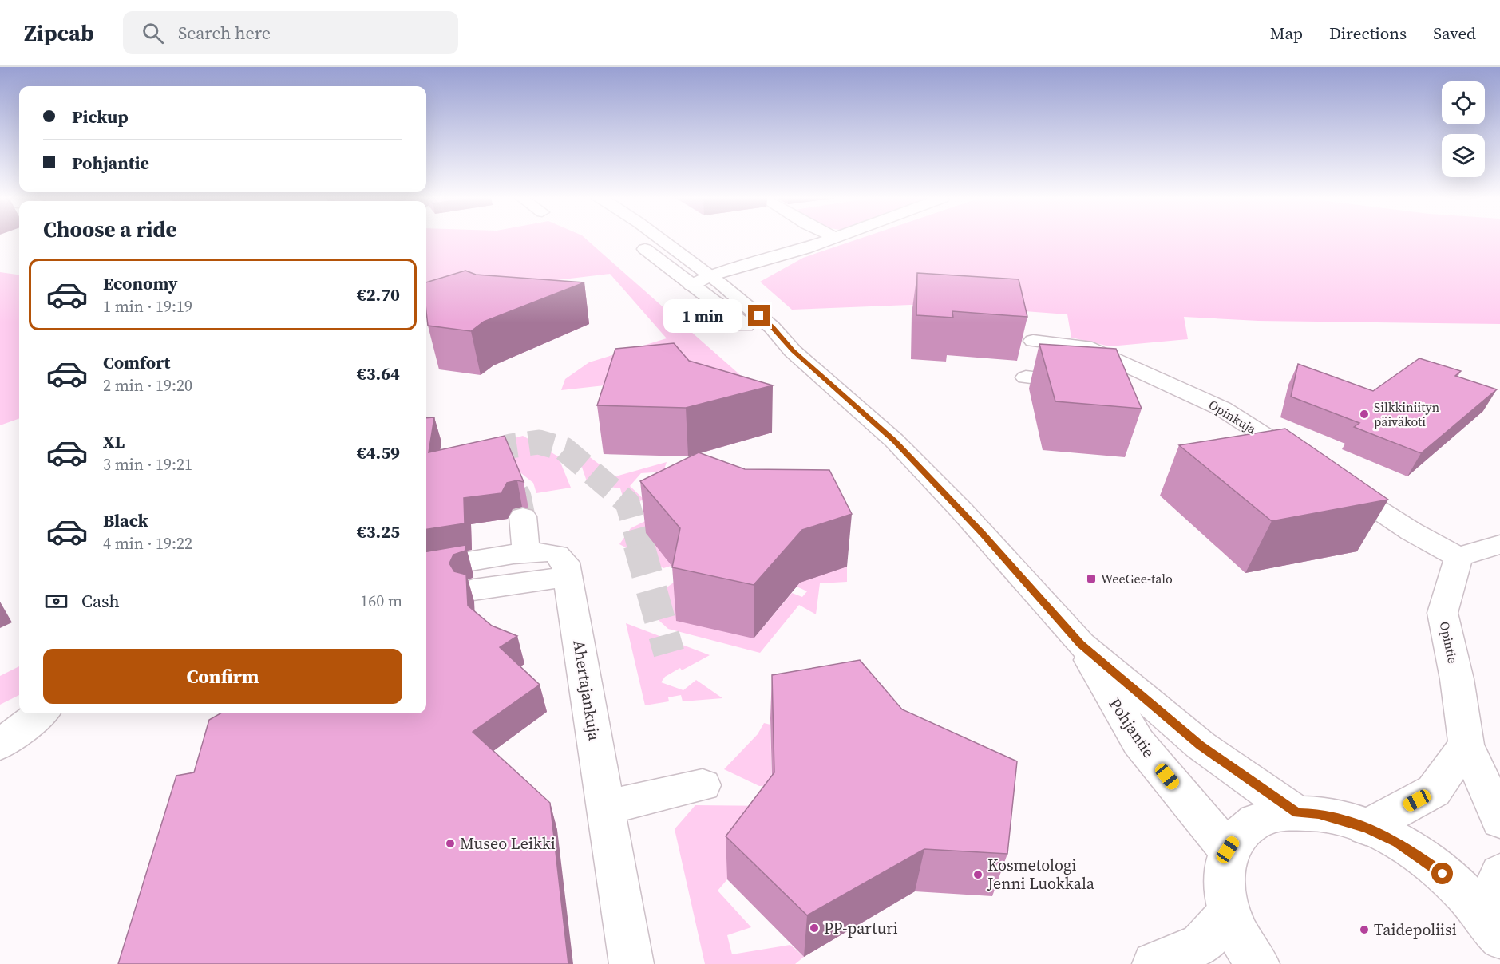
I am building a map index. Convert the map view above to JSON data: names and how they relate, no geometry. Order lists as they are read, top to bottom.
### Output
{
  "streets": {
    "street": [
      "Opinkuja",
      "Opintie",
      "Ahertajankuja",
      "Pohjantie"
    ]
  },
  "places": {
    "other": [
      "Silkkiniityn päiväkoti",
      "Museo Leikki",
      "Kosmetologi Jenni Luokkala",
      "PP-parturi",
      "Taidepoliisi"
    ],
    "transit": ["WeeGee-talo"]
  },
  "page": {
    "header": "Zipcab",
    "search": "Search here",
    "nav": ["Map", "Directions", "Saved"],
    "banner": ["Pickup", "Pohjantie"],
    "heading": "Choose a ride",
    "list": [
      {
        "name": "Economy",
        "note": "1 min · 19:19",
        "value": "€2.70"
      },
      {
        "name": "Comfort",
        "note": "2 min · 19:20",
        "value": "€3.64"
      },
      {
        "name": "XL",
        "note": "3 min · 19:21",
        "value": "€4.59"
      },
      {
        "name": "Black",
        "note": "4 min · 19:22",
        "value": "€3.25"
      }
    ],
    "bubble": "1 min",
    "pay": ["Cash", "160 m"],
    "buttons": "Confirm"
  }
}
